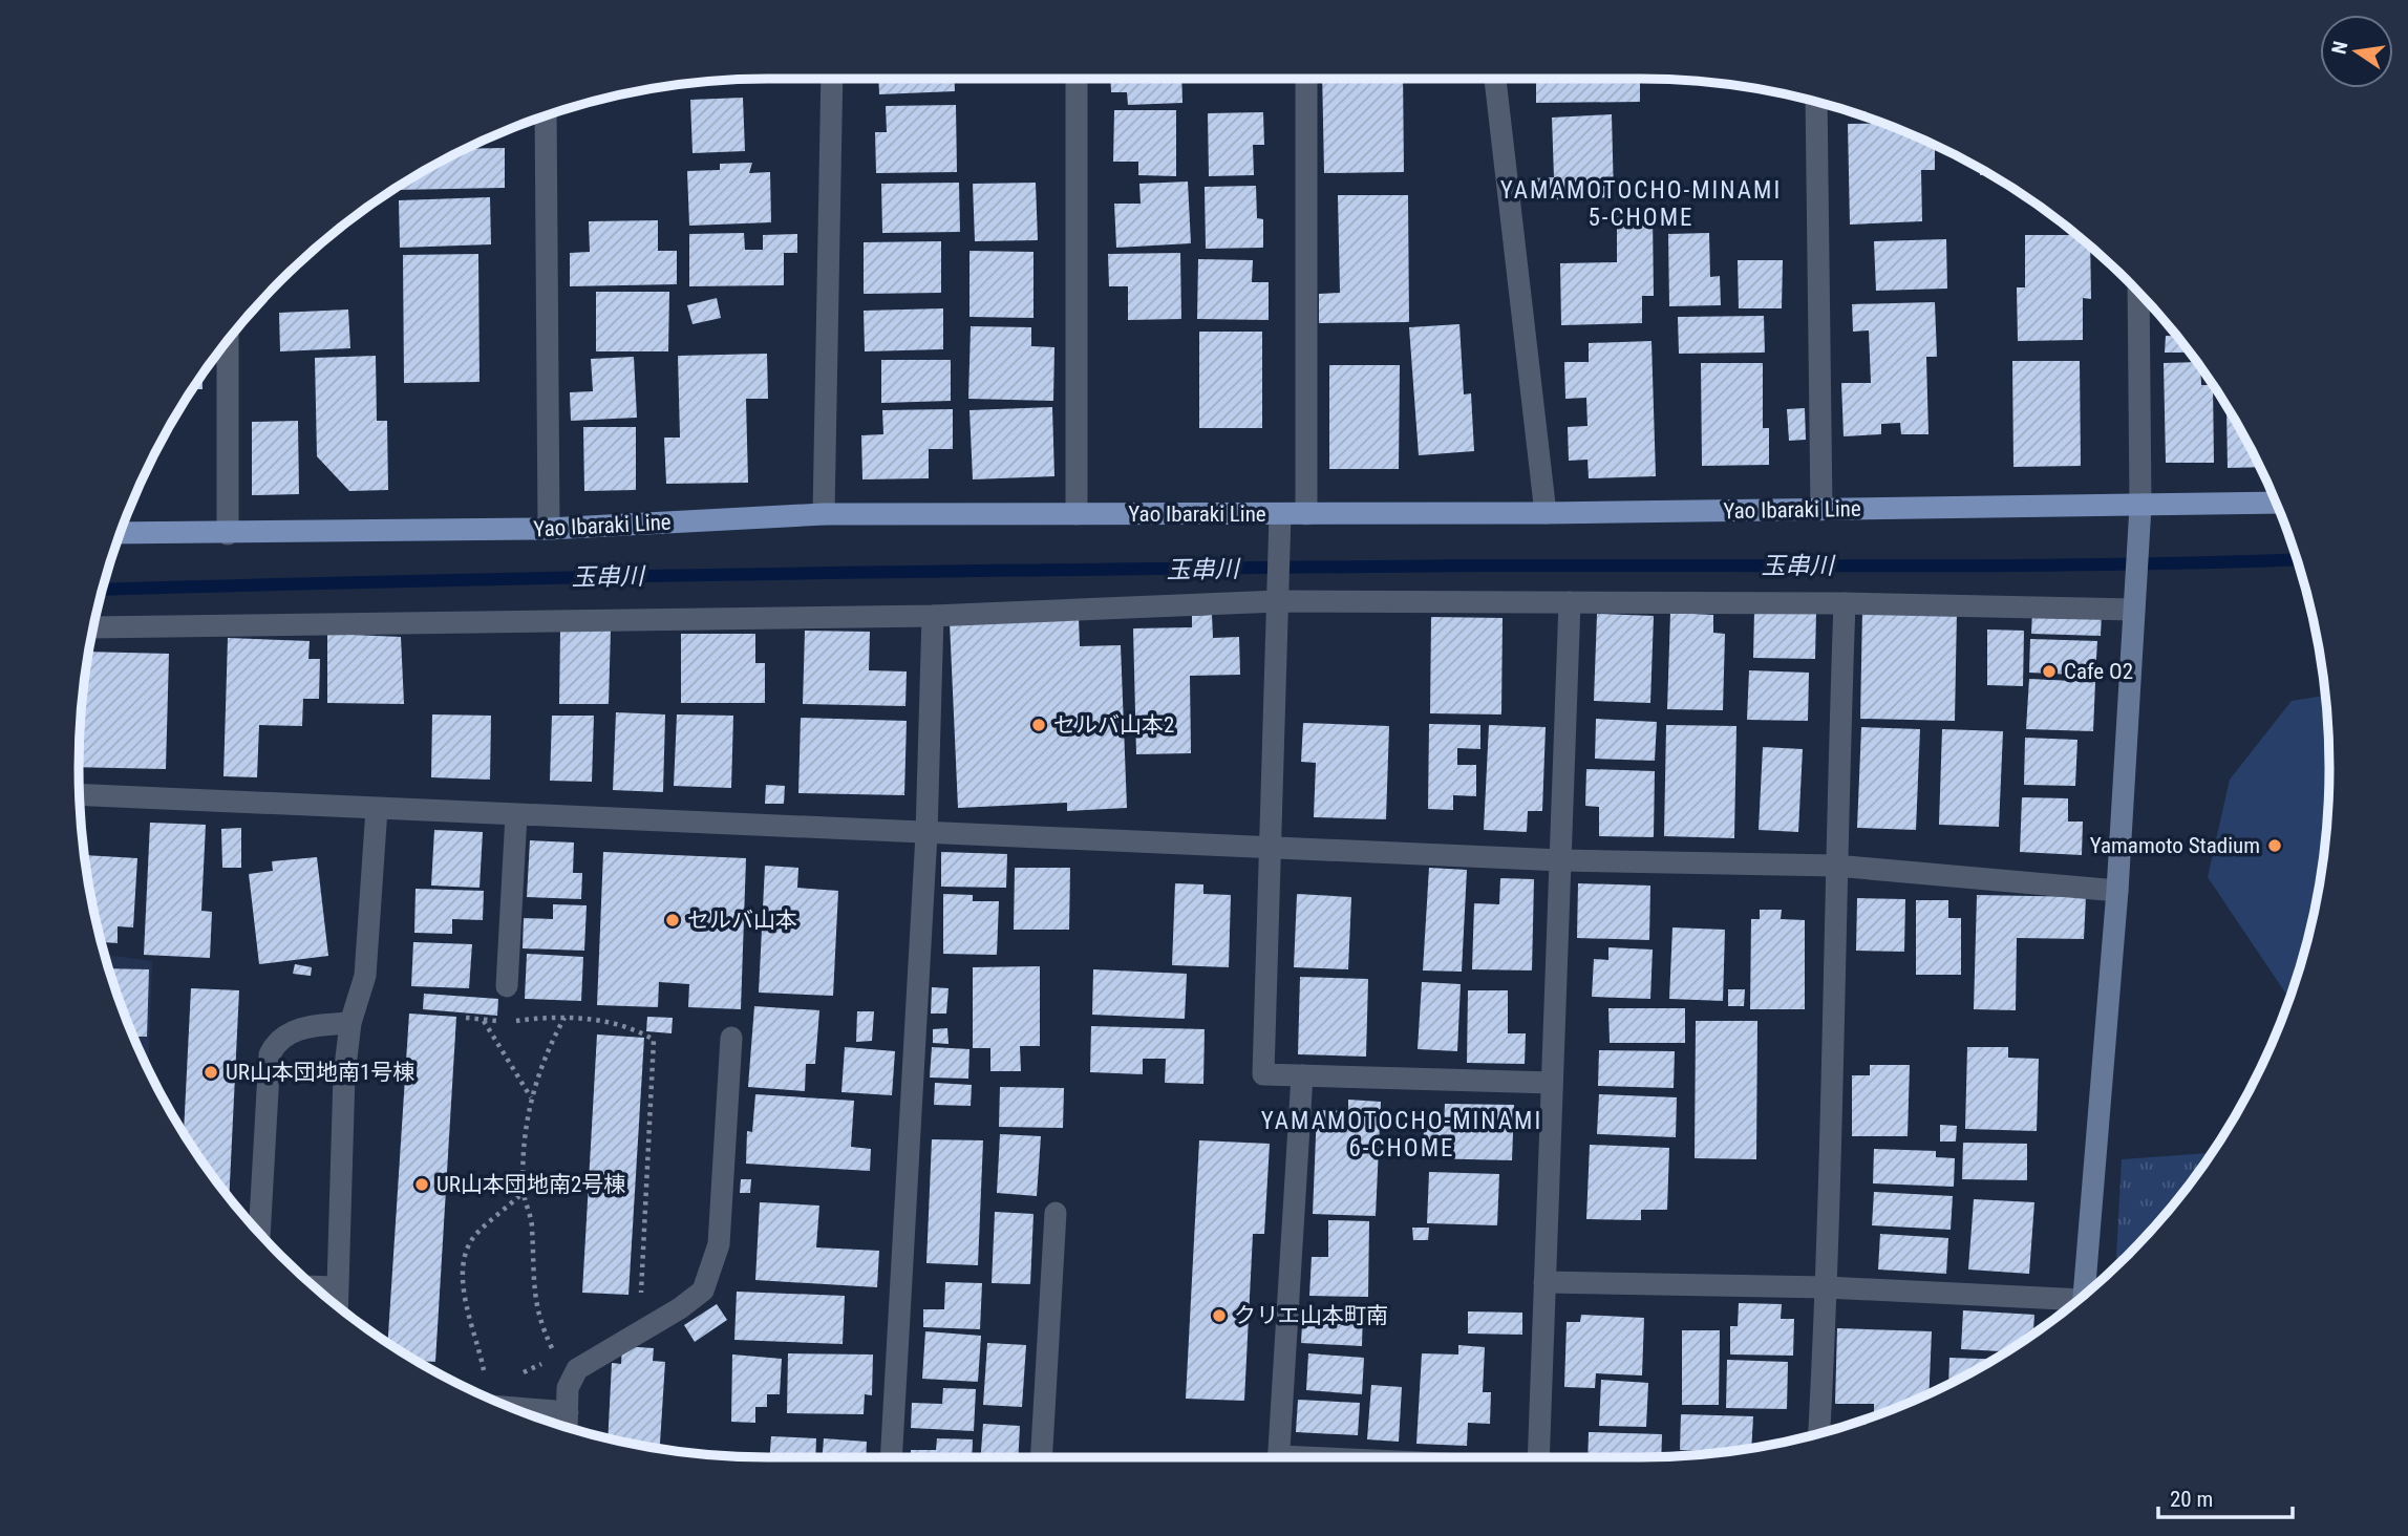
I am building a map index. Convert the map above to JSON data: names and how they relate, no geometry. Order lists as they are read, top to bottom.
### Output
{
  "streets": {
    "main road": ["Yao Ibaraki Line"]
  },
  "districts": ["YAMAMOTOCHO-MINAMI 5-CHOME", "YAMAMOTOCHO-MINAMI 6-CHOME"],
  "water": ["玉串川"],
  "places": [
    "Cafe O2",
    "セルバ山本2",
    "Yamamoto Stadium",
    "セルバ山本",
    "UR山本団地南1号棟",
    "UR山本団地南2号棟",
    "クリエ山本町南"
  ],
  "scale_bar": "20 m",
  "north": "left"
}
